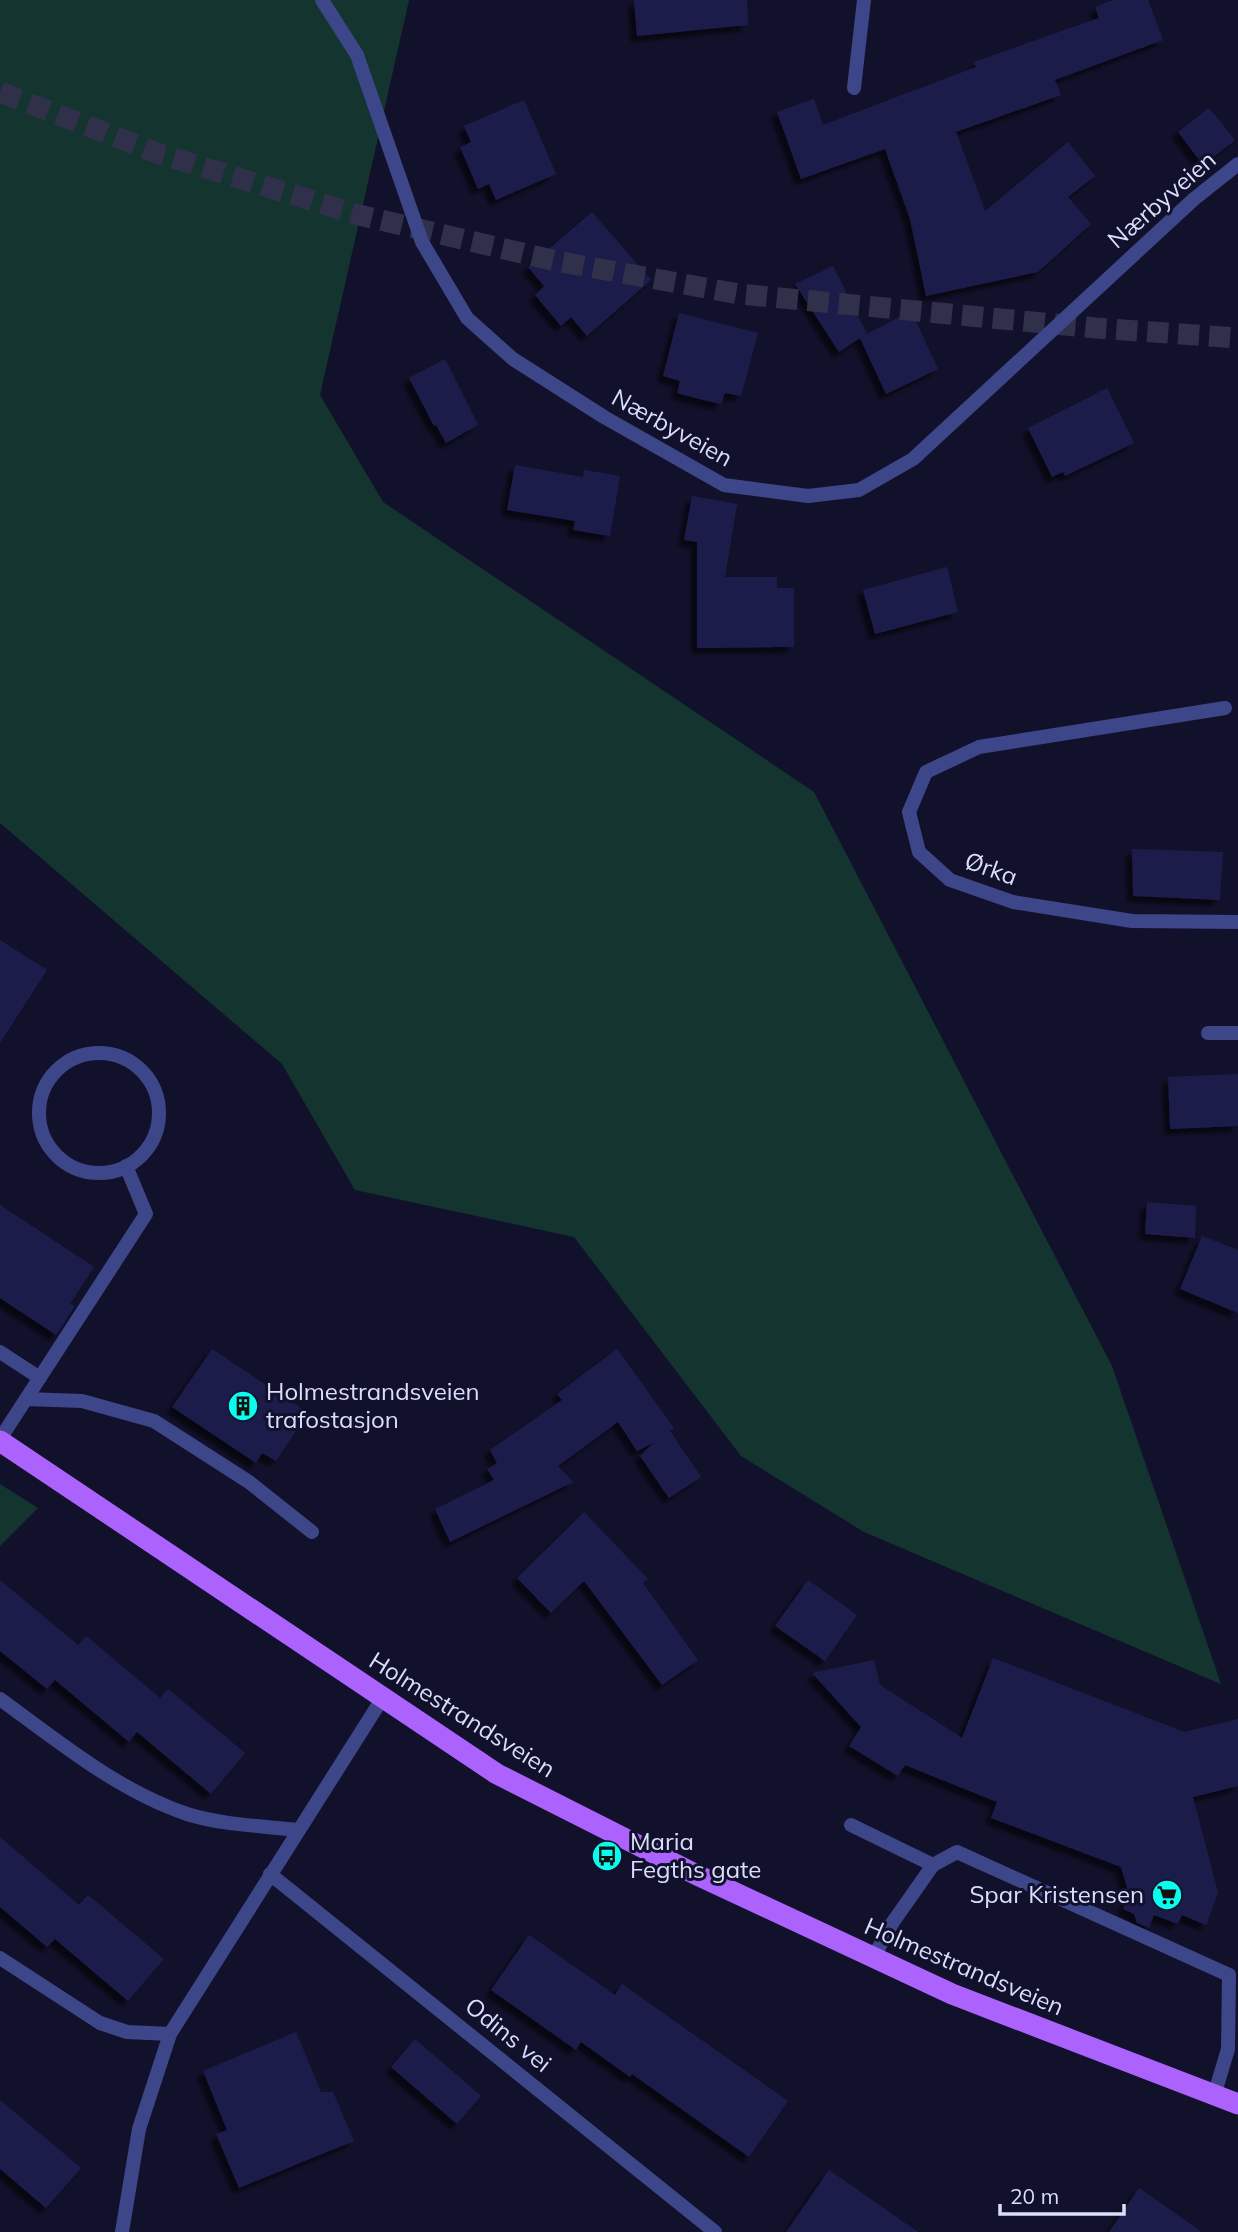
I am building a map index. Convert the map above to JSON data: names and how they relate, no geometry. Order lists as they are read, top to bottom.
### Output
{
  "streets": {
    "main road": ["Holmestrandsveien"],
    "street": ["Nærbyveien", "Ørka", "Odins vei"]
  },
  "places": {
    "building": ["Holmestrandsveien trafostasjon"],
    "bus stop": ["Maria Fegths gate"],
    "supermarket": ["Spar Kristensen"]
  },
  "scale_bar": "20 m"
}
